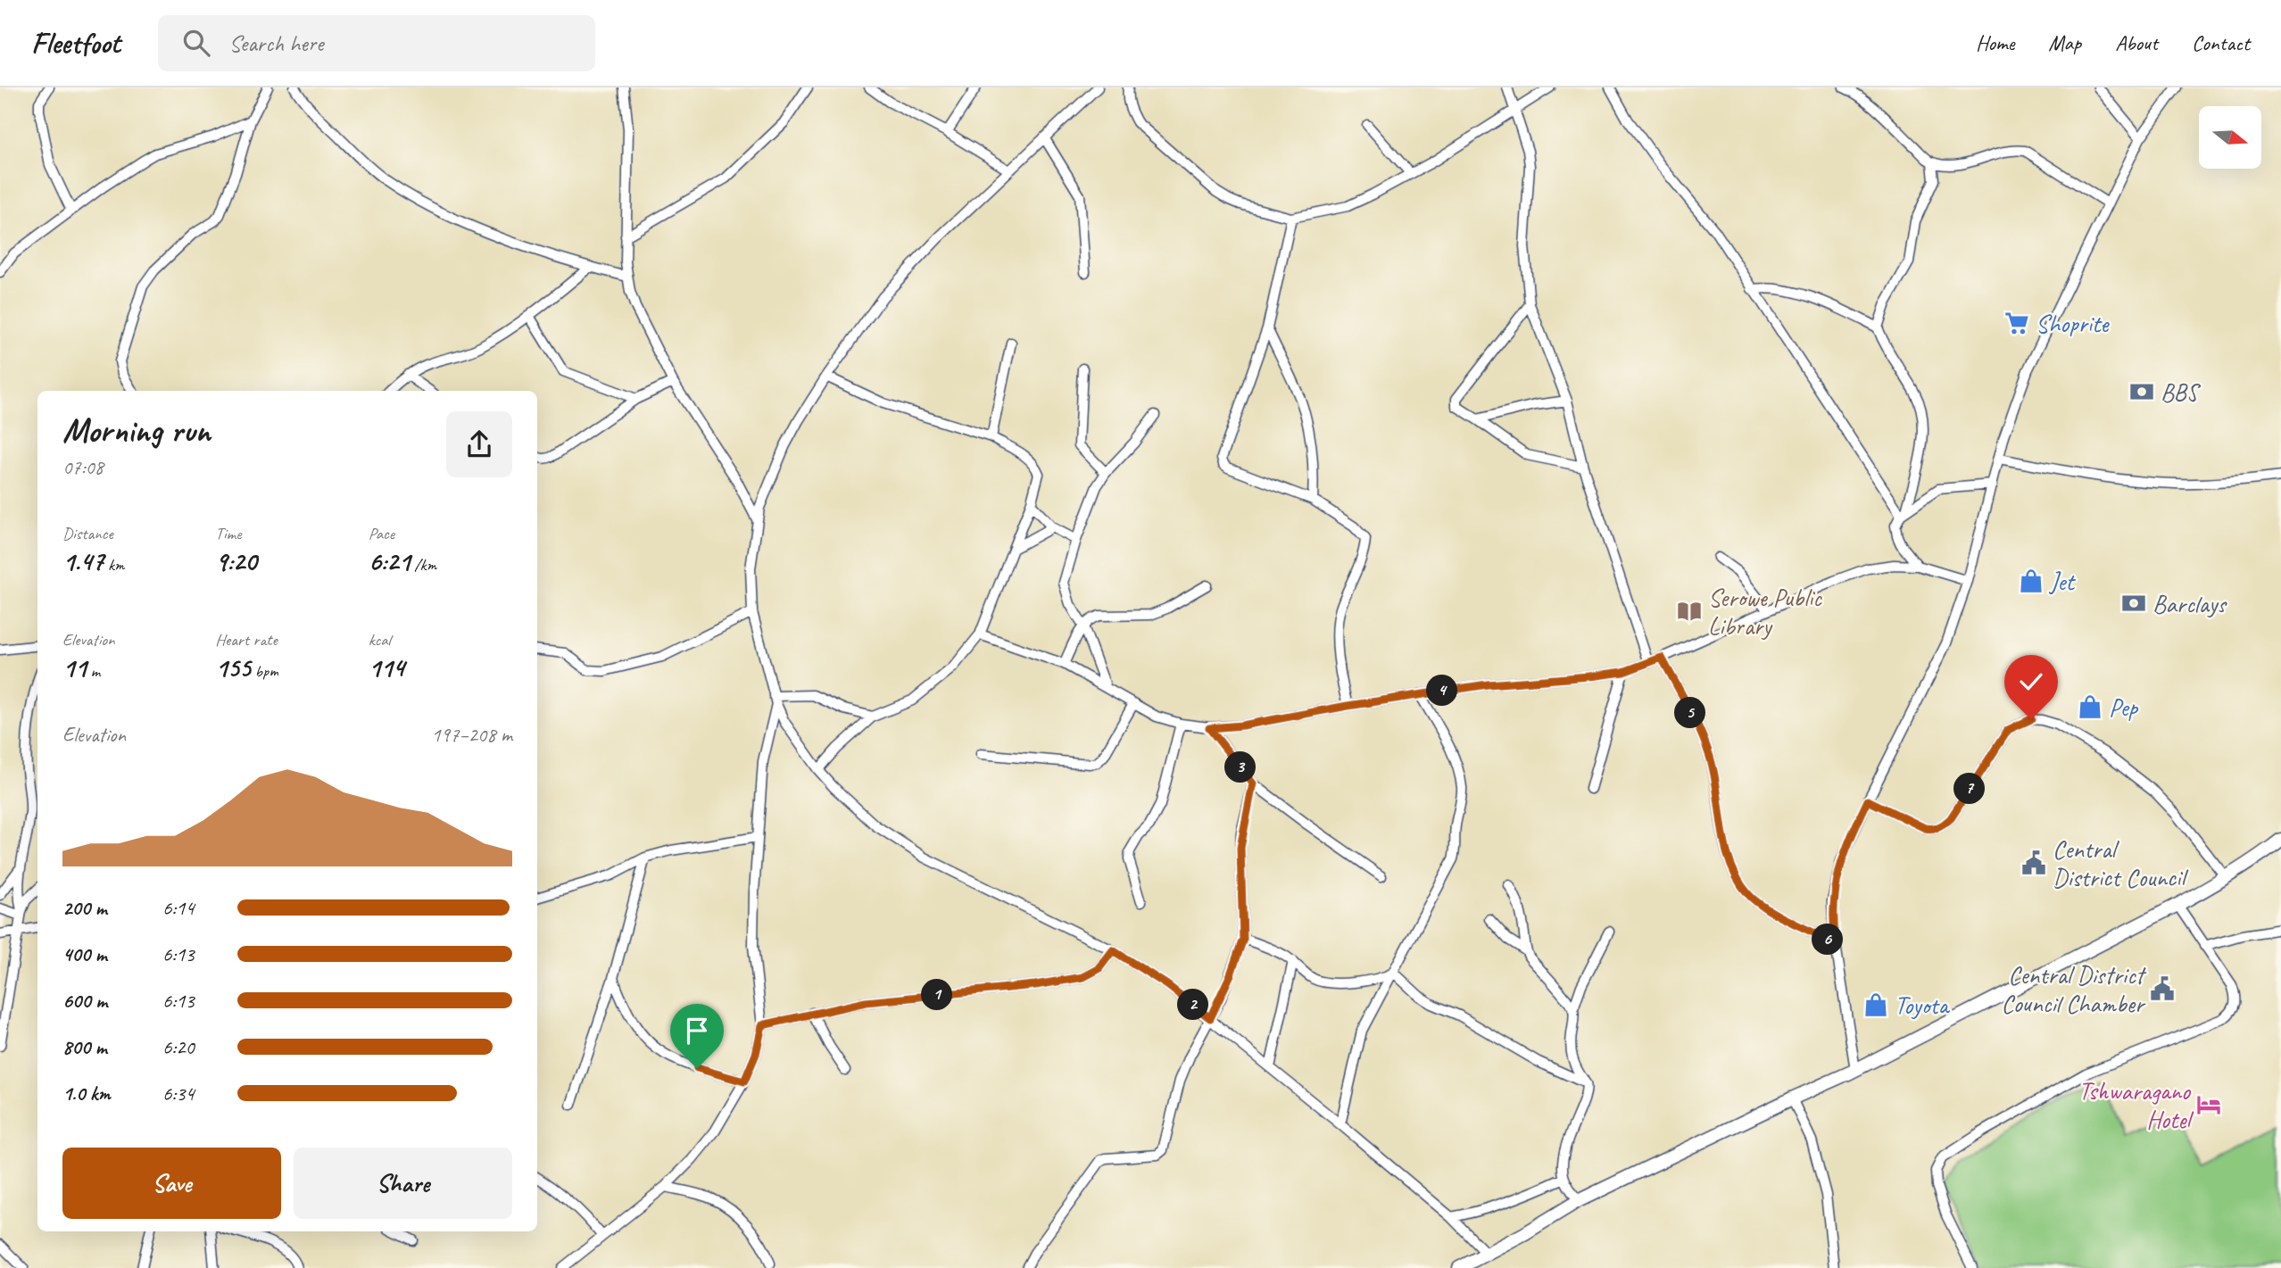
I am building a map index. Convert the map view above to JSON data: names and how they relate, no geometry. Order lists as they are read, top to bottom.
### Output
{
  "places": {
    "supermarket": ["Shoprite"],
    "bank": ["BBS", "Barclays"],
    "shop": ["Jet", "Pep", "Toyota"],
    "library": ["Serowe Public Library"],
    "public building": ["Central District Council", "Central District Council Chamber"],
    "hotel": ["Tshwaragano Hotel"]
  },
  "north": "right",
  "page": {
    "header": "Fleetfoot",
    "search": "Search here",
    "nav": [
      "Home",
      "Map",
      "About",
      "Contact"
    ],
    "heading": ["Morning run", "07:08"],
    "stats": [
      ["Distance", "1.47 km"],
      ["Time", "9:20"],
      ["Pace", "6:21 /km"],
      ["Elevation", "11 m"],
      ["Heart rate", "155 bpm"],
      ["kcal", "114"]
    ],
    "pins": [
      "4",
      "5",
      "3",
      "7",
      "6",
      "1",
      "2"
    ],
    "chart": ["Elevation", "197–208 m"],
    "list": [
      {
        "name": "200 m",
        "note": "6:14"
      },
      {
        "name": "400 m",
        "note": "6:13"
      },
      {
        "name": "600 m",
        "note": "6:13"
      },
      {
        "name": "800 m",
        "note": "6:20"
      },
      {
        "name": "1.0 km",
        "note": "6:34"
      }
    ],
    "buttons": ["Save", "Share"]
  }
}
